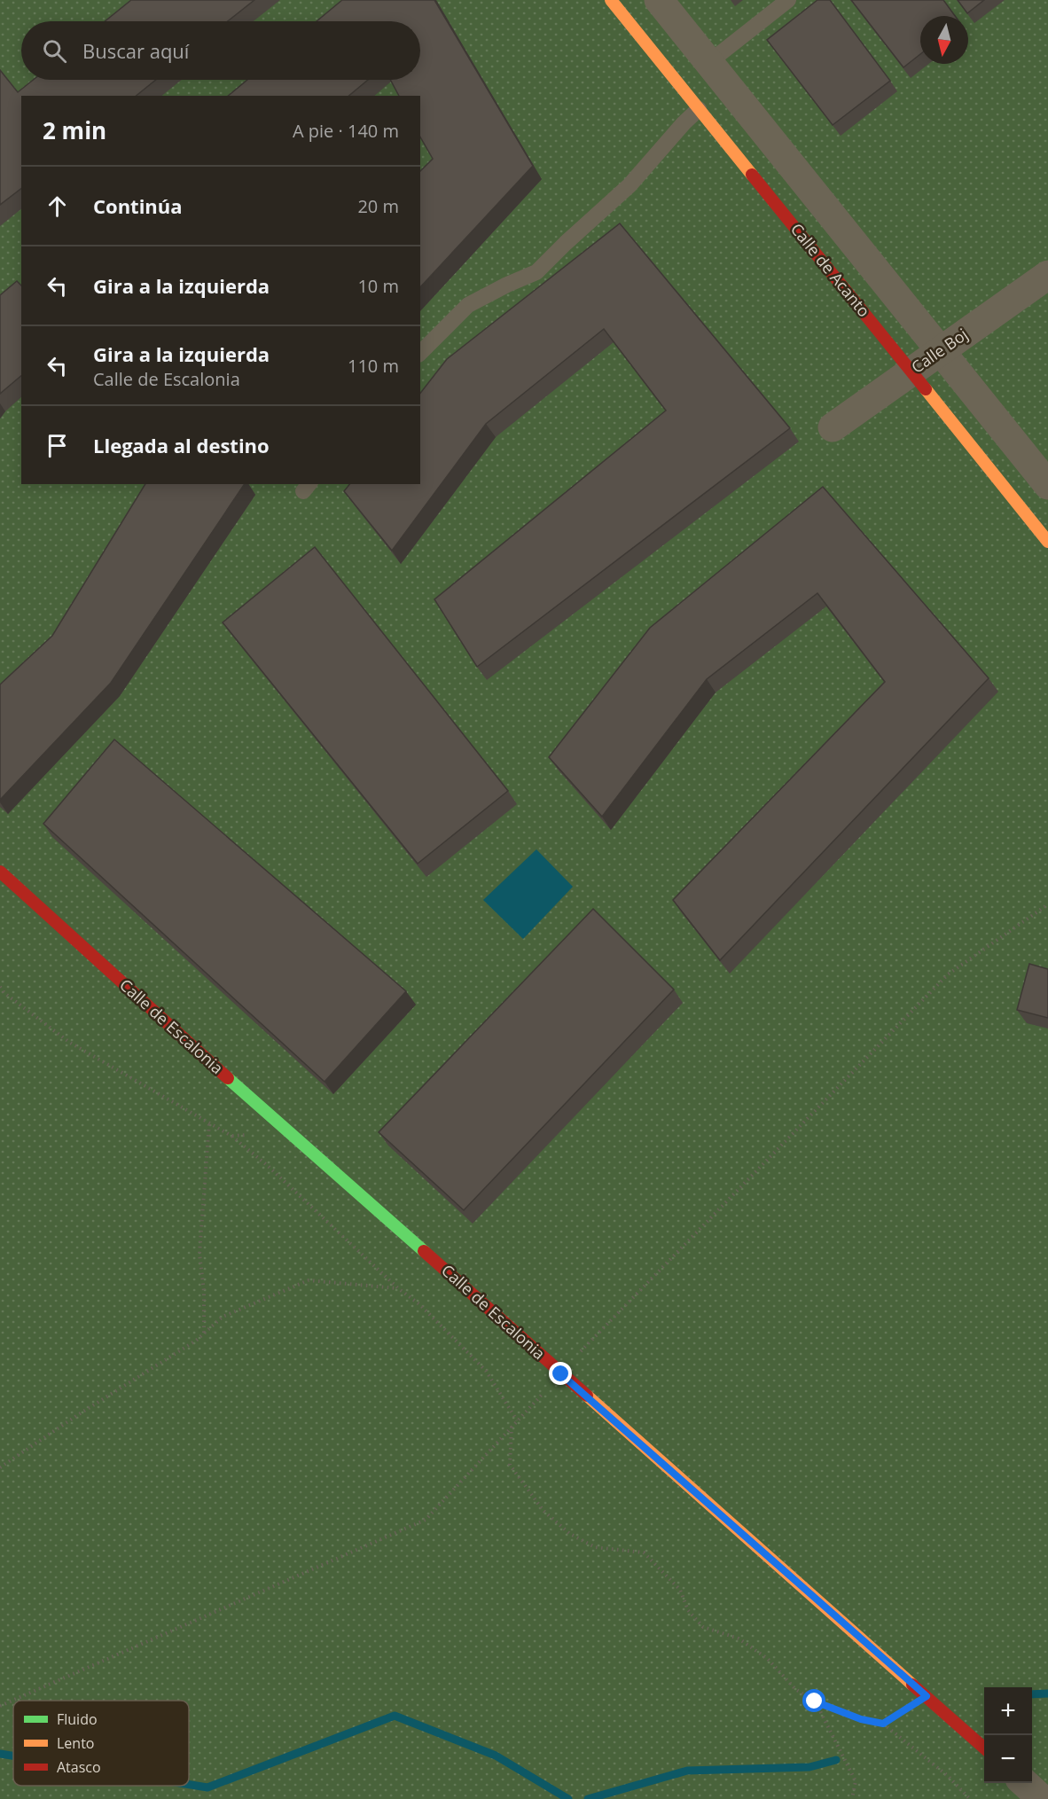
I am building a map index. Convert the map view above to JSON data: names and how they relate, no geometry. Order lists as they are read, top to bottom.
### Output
{
  "streets": {
    "street": ["Calle de Acanto", "Calle Boj", "Calle de Escalonia"]
  },
  "crossings": [
    ["Calle de Acanto", "Calle Boj"]
  ],
  "legend": ["Fluido", "Lento", "Atasco"],
  "north": "bottom",
  "page": {
    "search": "Buscar aquí",
    "heading": ["2 min", "A pie · 140 m"],
    "list": [
      ["Continúa", "20 m"],
      ["Gira a la izquierda", "10 m"],
      ["Gira a la izquierda", "Calle de Escalonia", "110 m"],
      "Llegada al destino"
    ],
    "map_buttons": ["+", "−"]
  }
}
